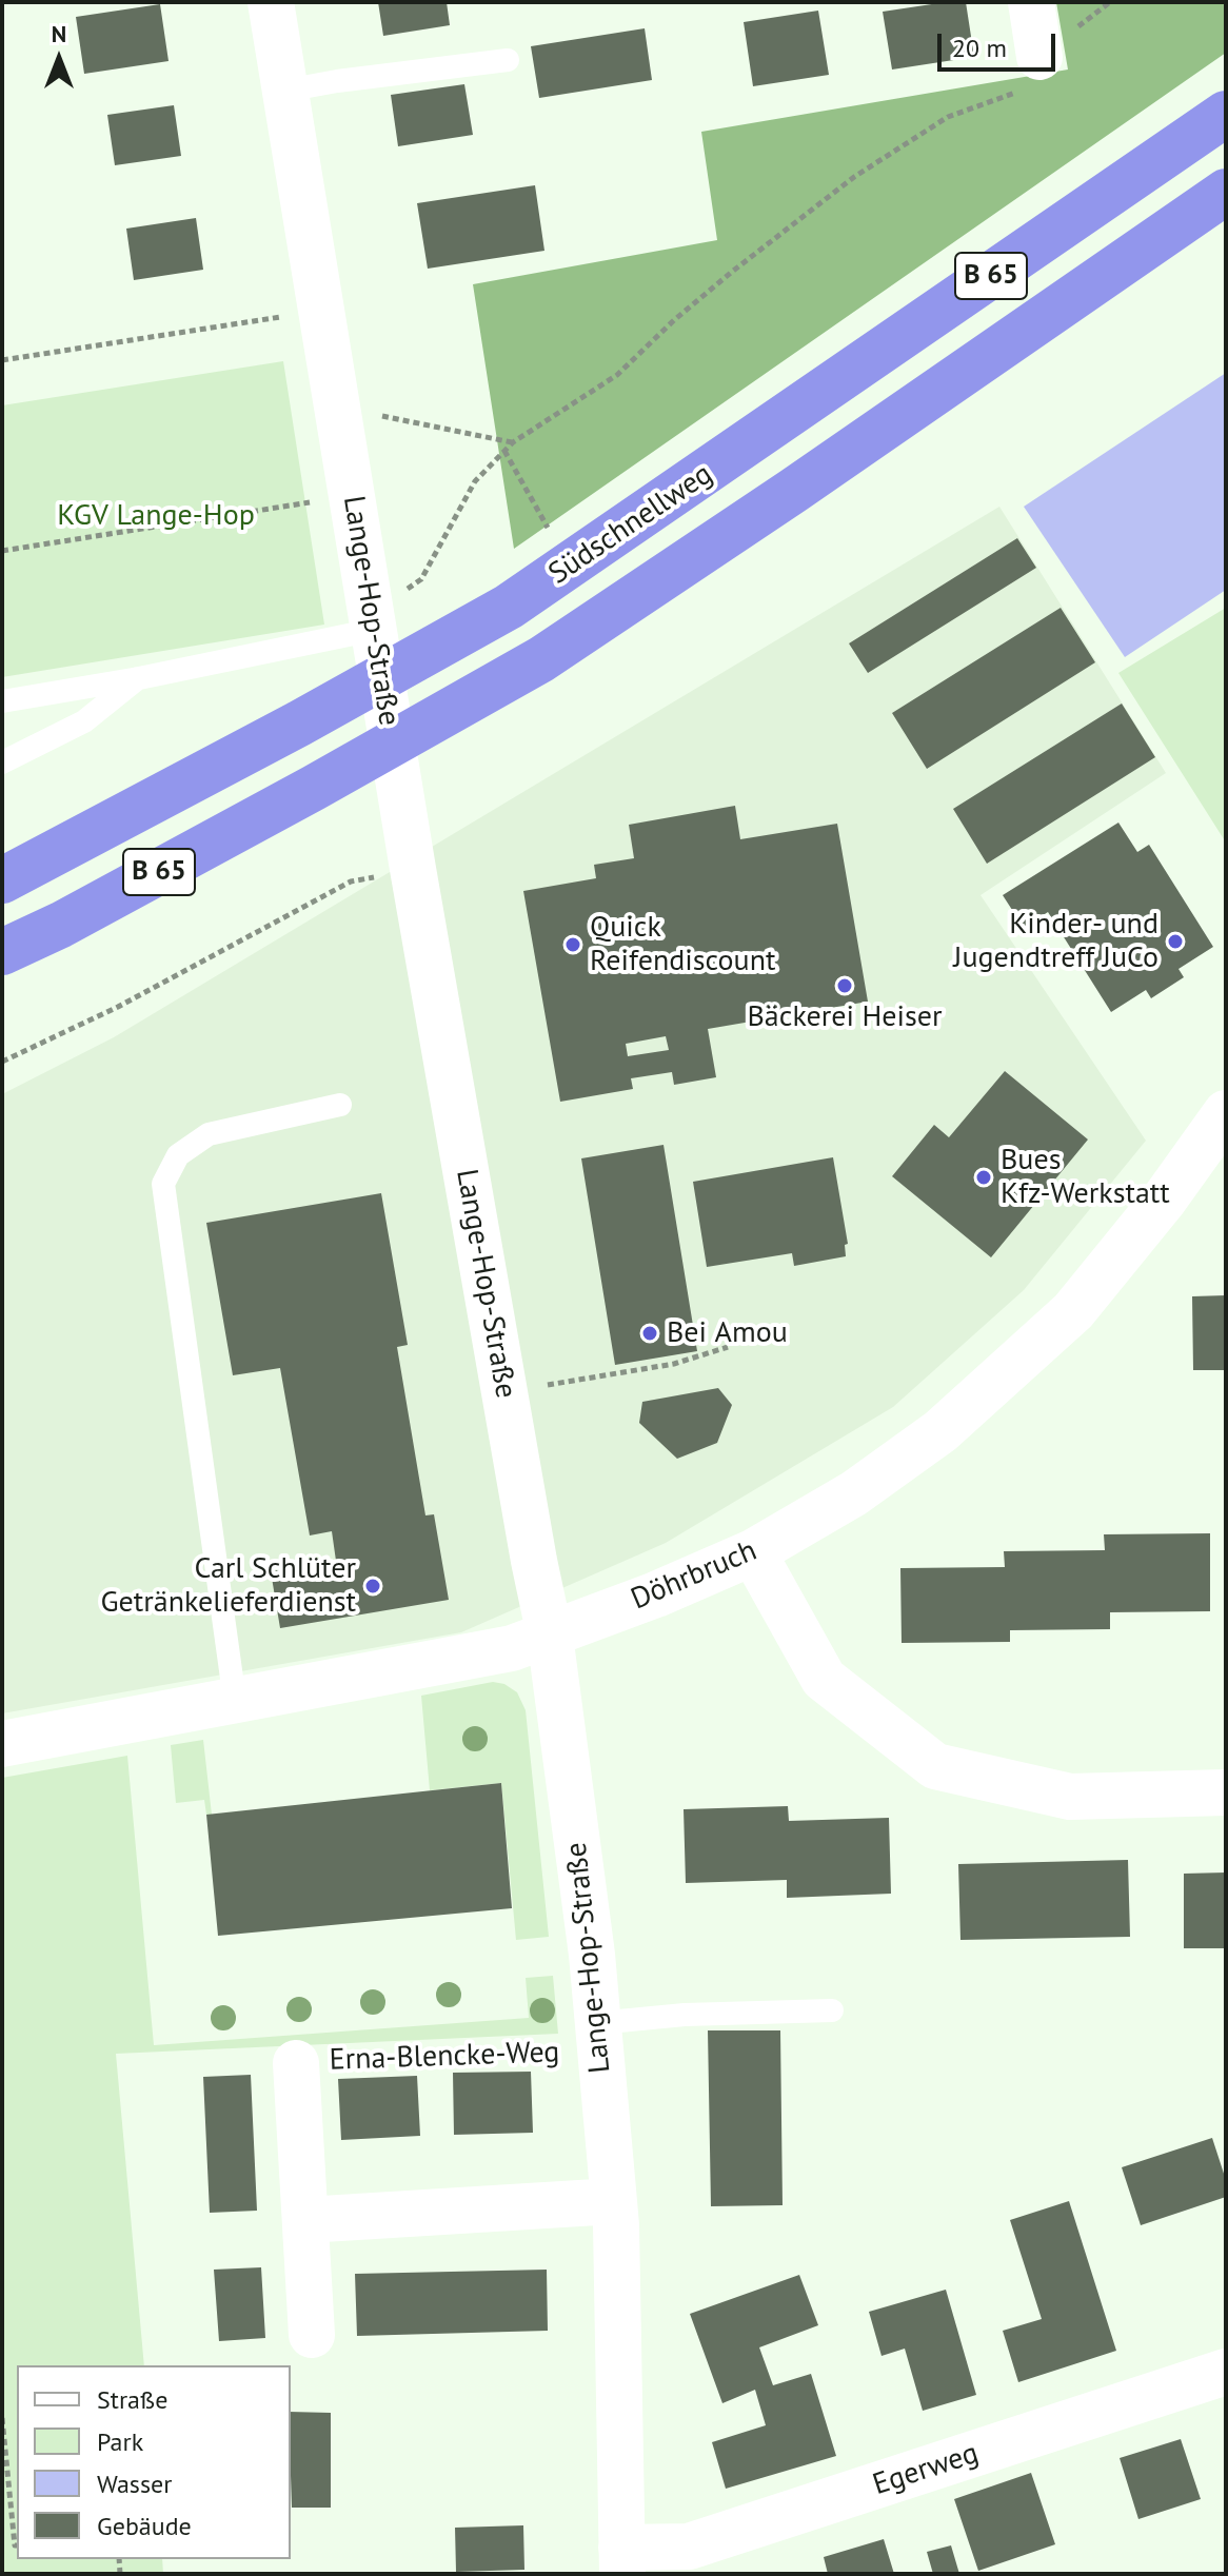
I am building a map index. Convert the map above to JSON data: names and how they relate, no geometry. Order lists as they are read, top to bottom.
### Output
{
  "streets": {
    "highway": ["B 65", "Südschnellweg"],
    "street": [
      "Lange-Hop-Straße",
      "Döhrbruch",
      "Erna-Blencke-Weg",
      "Egerweg"
    ]
  },
  "crossings": [
    ["Lange-Hop-Straße", "Döhrbruch"],
    ["Lange-Hop-Straße", "Erna-Blencke-Weg"],
    ["Lange-Hop-Straße", "Egerweg"]
  ],
  "parks": ["KGV Lange-Hop"],
  "places": [
    "Kinder- und Jugendtreff JuCo",
    "Quick Reifendiscount",
    "Bäckerei Heiser",
    "Bues Kfz-Werkstatt",
    "Bei Amou",
    "Carl Schlüter Getränkelieferdienst"
  ],
  "legend": [
    "Straße",
    "Park",
    "Wasser",
    "Gebäude"
  ],
  "scale_bar": "20 m",
  "north": "top"
}
